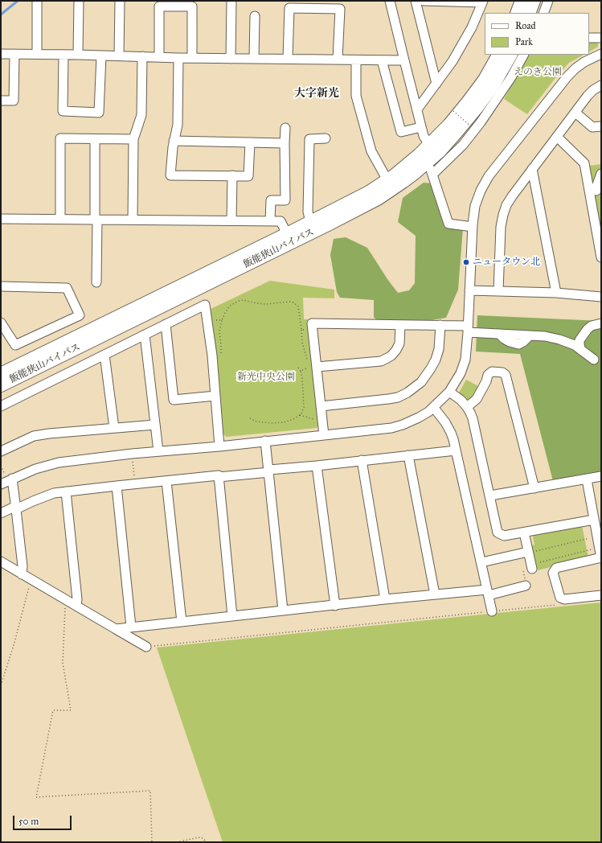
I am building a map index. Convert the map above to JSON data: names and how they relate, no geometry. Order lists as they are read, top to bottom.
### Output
{
  "streets": {
    "highway": ["飯能狭山バイパス"]
  },
  "districts": ["大字新光"],
  "parks": ["えのき公園", "新光中央公園"],
  "places": ["ニュータウン北"],
  "legend": ["Road", "Park"],
  "scale_bar": "50 m"
}
